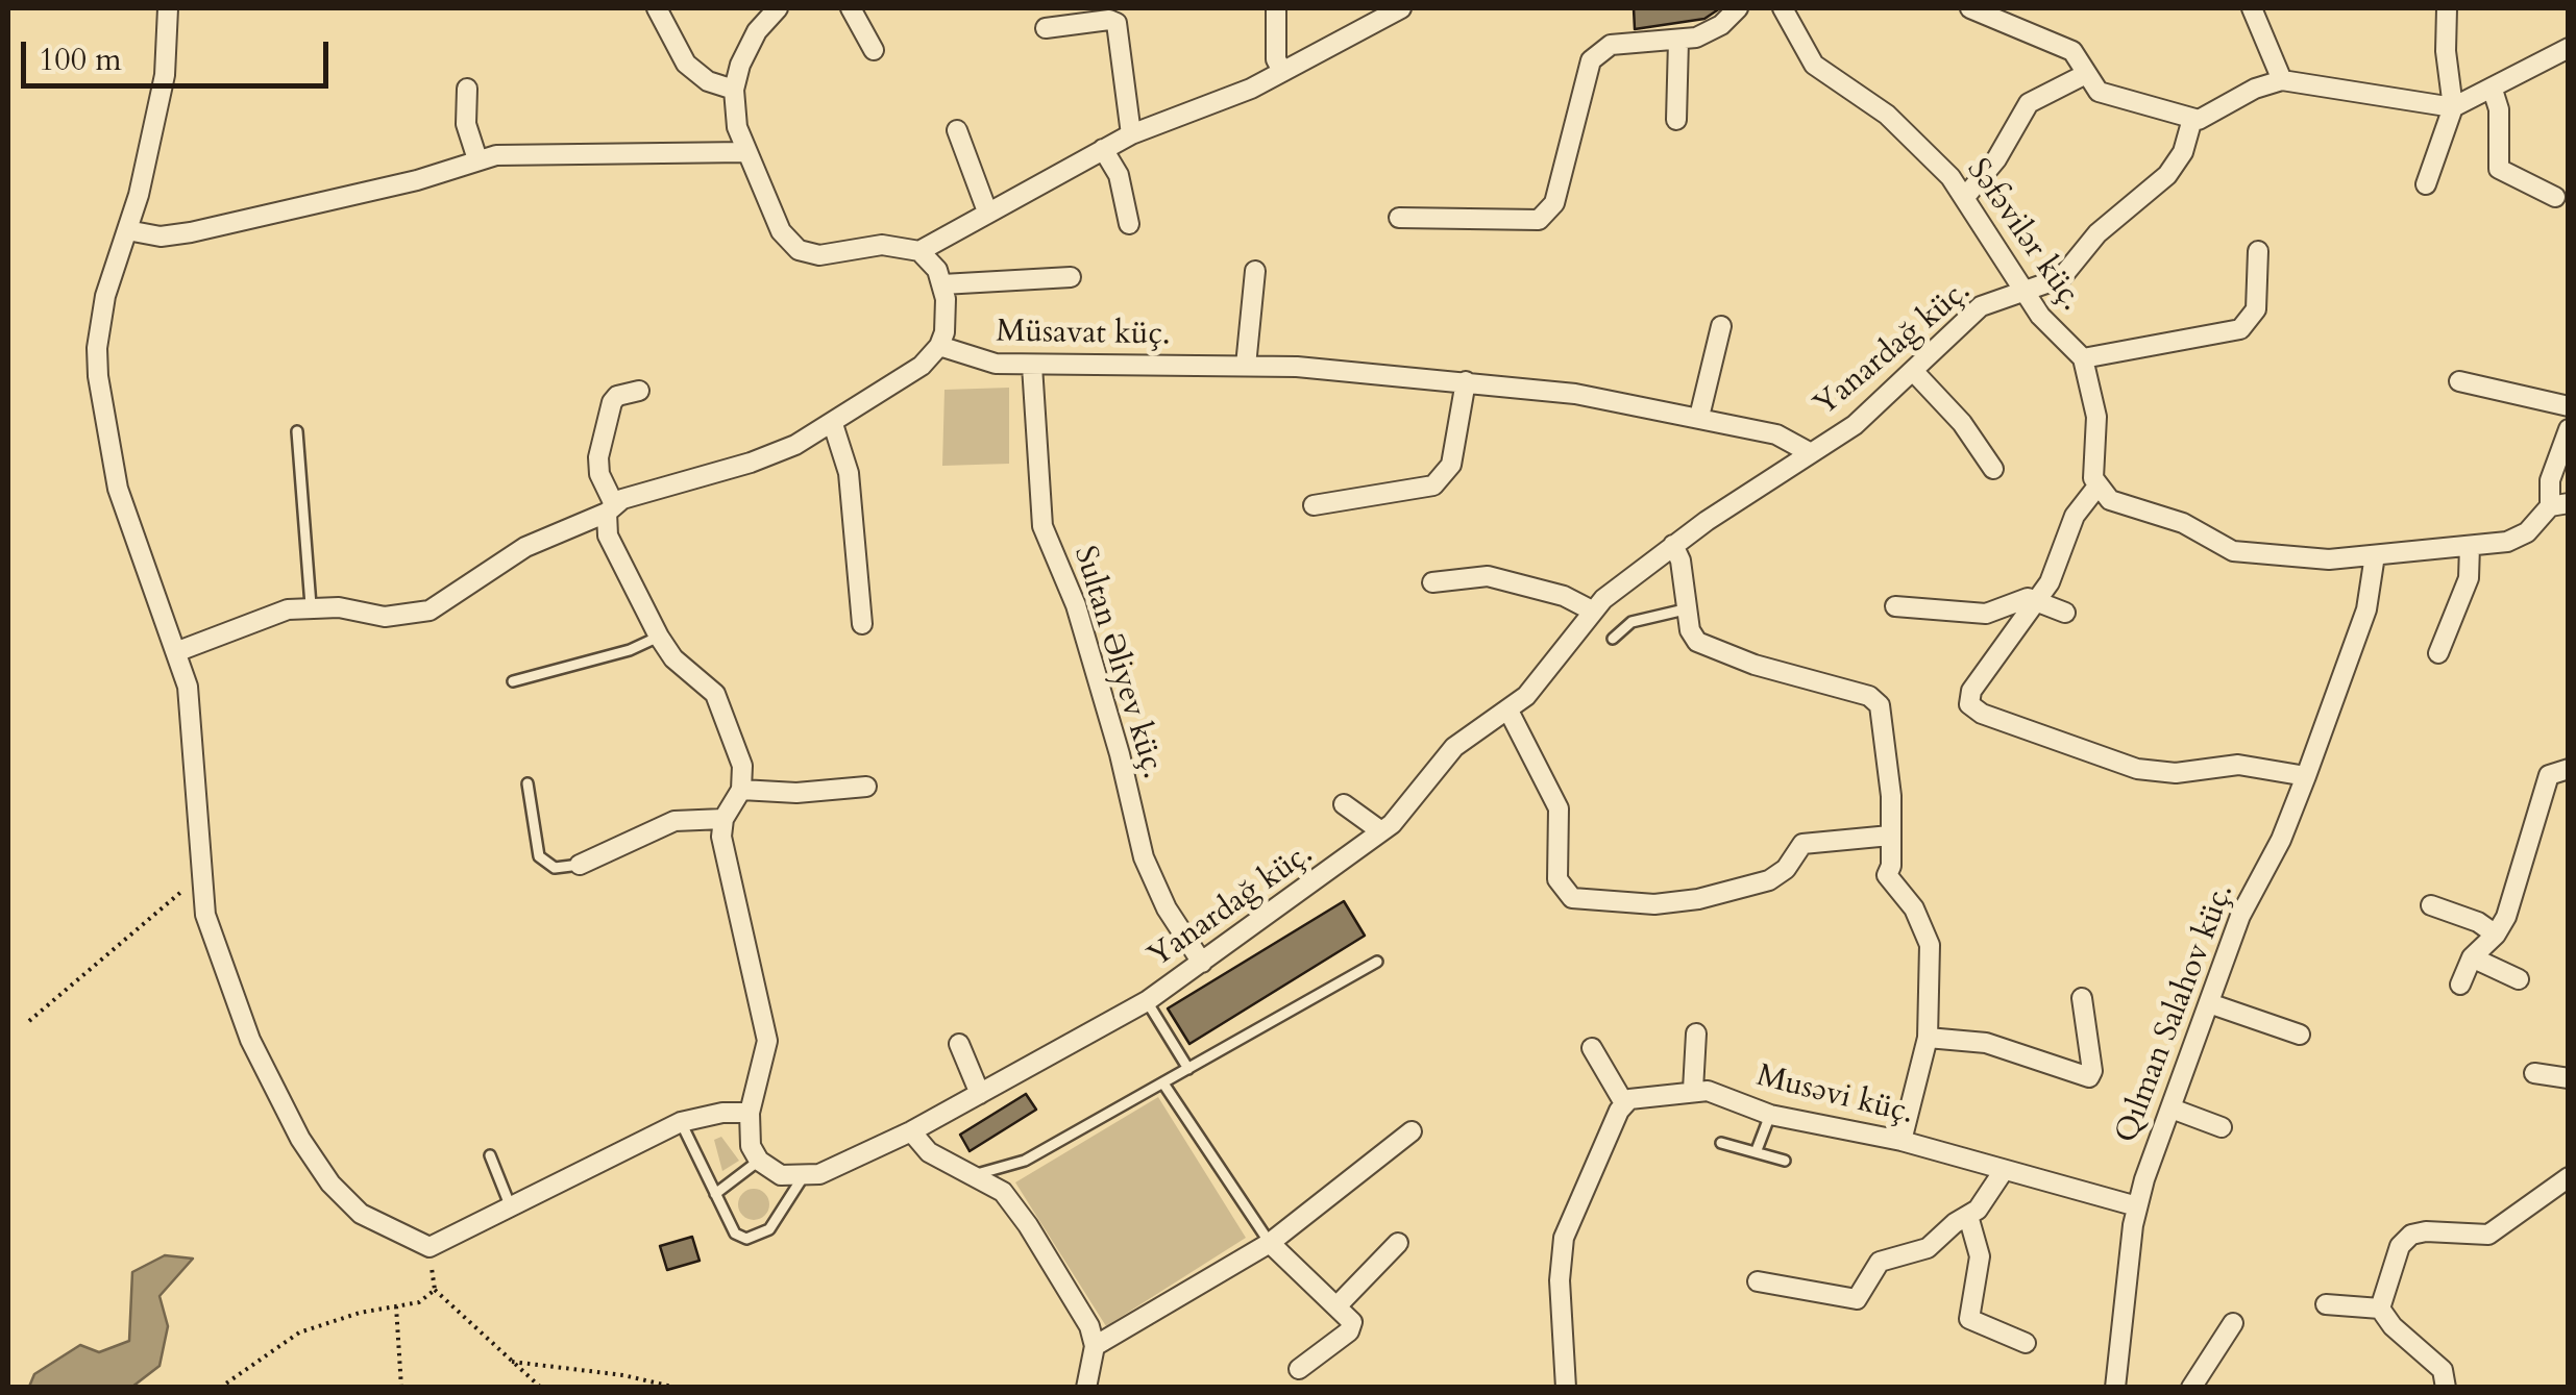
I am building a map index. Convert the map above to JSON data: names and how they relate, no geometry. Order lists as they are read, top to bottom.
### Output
{
  "streets": {
    "street": [
      "Səfəvilər küç.",
      "Müsavat küç.",
      "Yanardağ küç.",
      "Sultan Əliyev küç.",
      "Qılman Salahov küç.",
      "Musəvi küç."
    ]
  },
  "crossings": [
    ["Səfəvilər küç.", "Yanardağ küç."],
    ["Müsavat küç.", "Yanardağ küç."],
    ["Müsavat küç.", "Sultan Əliyev küç."],
    ["Yanardağ küç.", "Sultan Əliyev küç."],
    ["Qılman Salahov küç.", "Musəvi küç."]
  ],
  "scale_bar": "100 m"
}
